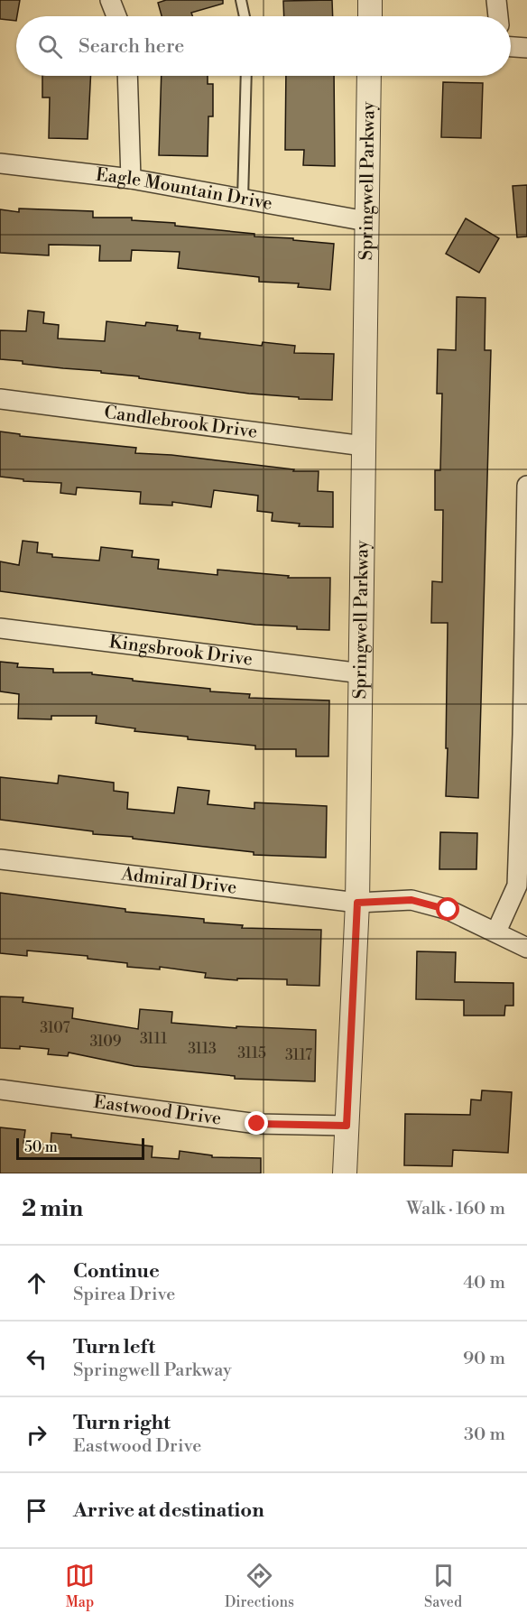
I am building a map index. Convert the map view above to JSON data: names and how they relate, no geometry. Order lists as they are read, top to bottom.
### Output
{
  "streets": {
    "street": [
      "Springwell Parkway",
      "Eagle Mountain Drive",
      "Candlebrook Drive",
      "Kingsbrook Drive",
      "Admiral Drive",
      "Eastwood Drive"
    ]
  },
  "crossings": [
    ["Springwell Parkway", "Eagle Mountain Drive"],
    ["Springwell Parkway", "Candlebrook Drive"],
    ["Springwell Parkway", "Kingsbrook Drive"],
    ["Springwell Parkway", "Admiral Drive"],
    ["Springwell Parkway", "Eastwood Drive"]
  ],
  "house_numbers": [
    "3107",
    "3111",
    "3109",
    "3113",
    "3115",
    "3117"
  ],
  "scale_bar": "50 m",
  "page": {
    "search": "Search here",
    "scale": "50 m",
    "heading": ["2 min", "Walk · 160 m"],
    "list": [
      ["Continue", "Spirea Drive", "40 m"],
      ["Turn left", "Springwell Parkway", "90 m"],
      ["Turn right", "Eastwood Drive", "30 m"],
      "Arrive at destination"
    ],
    "nav": ["Map", "Directions", "Saved"]
  }
}
